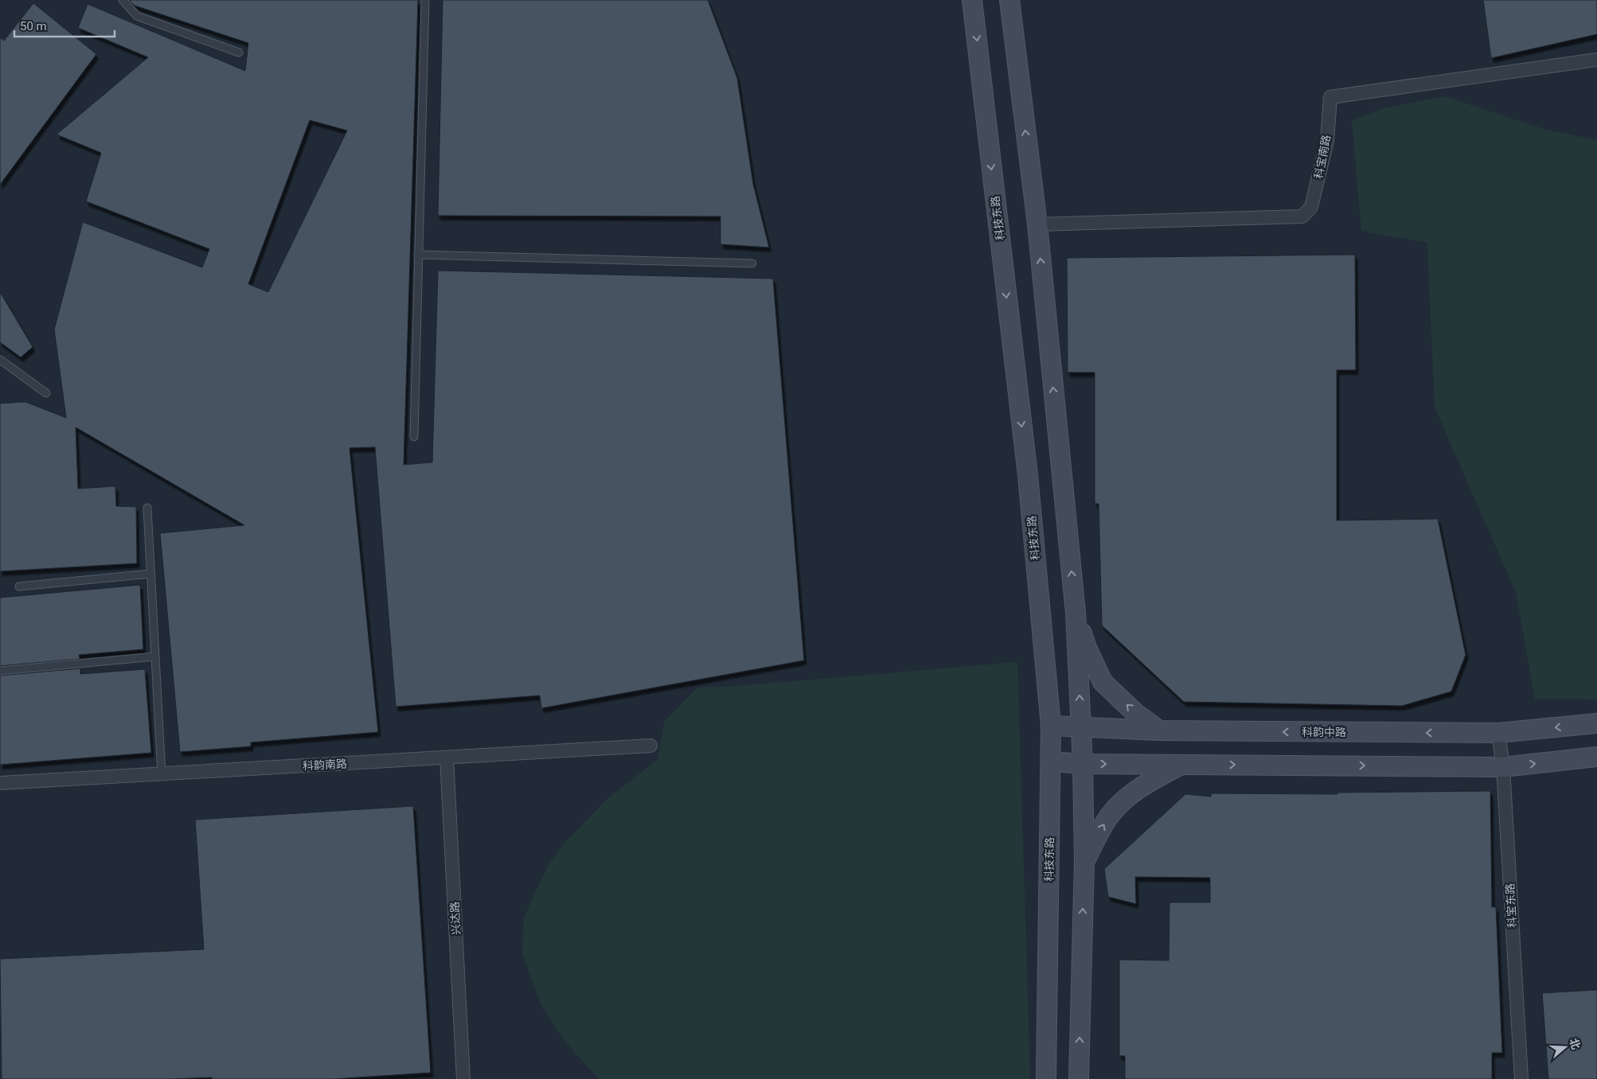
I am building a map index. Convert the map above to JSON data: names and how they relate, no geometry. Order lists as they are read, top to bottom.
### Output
{
  "streets": {
    "main road": ["科技东路", "科韵中路"],
    "street": [
      "科宝南路",
      "科韵南路",
      "科宝东路",
      "兴达路"
    ]
  },
  "crossings": [
    ["科技东路", "科韵中路"],
    ["科韵中路", "科宝东路"],
    ["科韵南路", "兴达路"]
  ],
  "scale_bar": "50 m",
  "north": "right"
}
